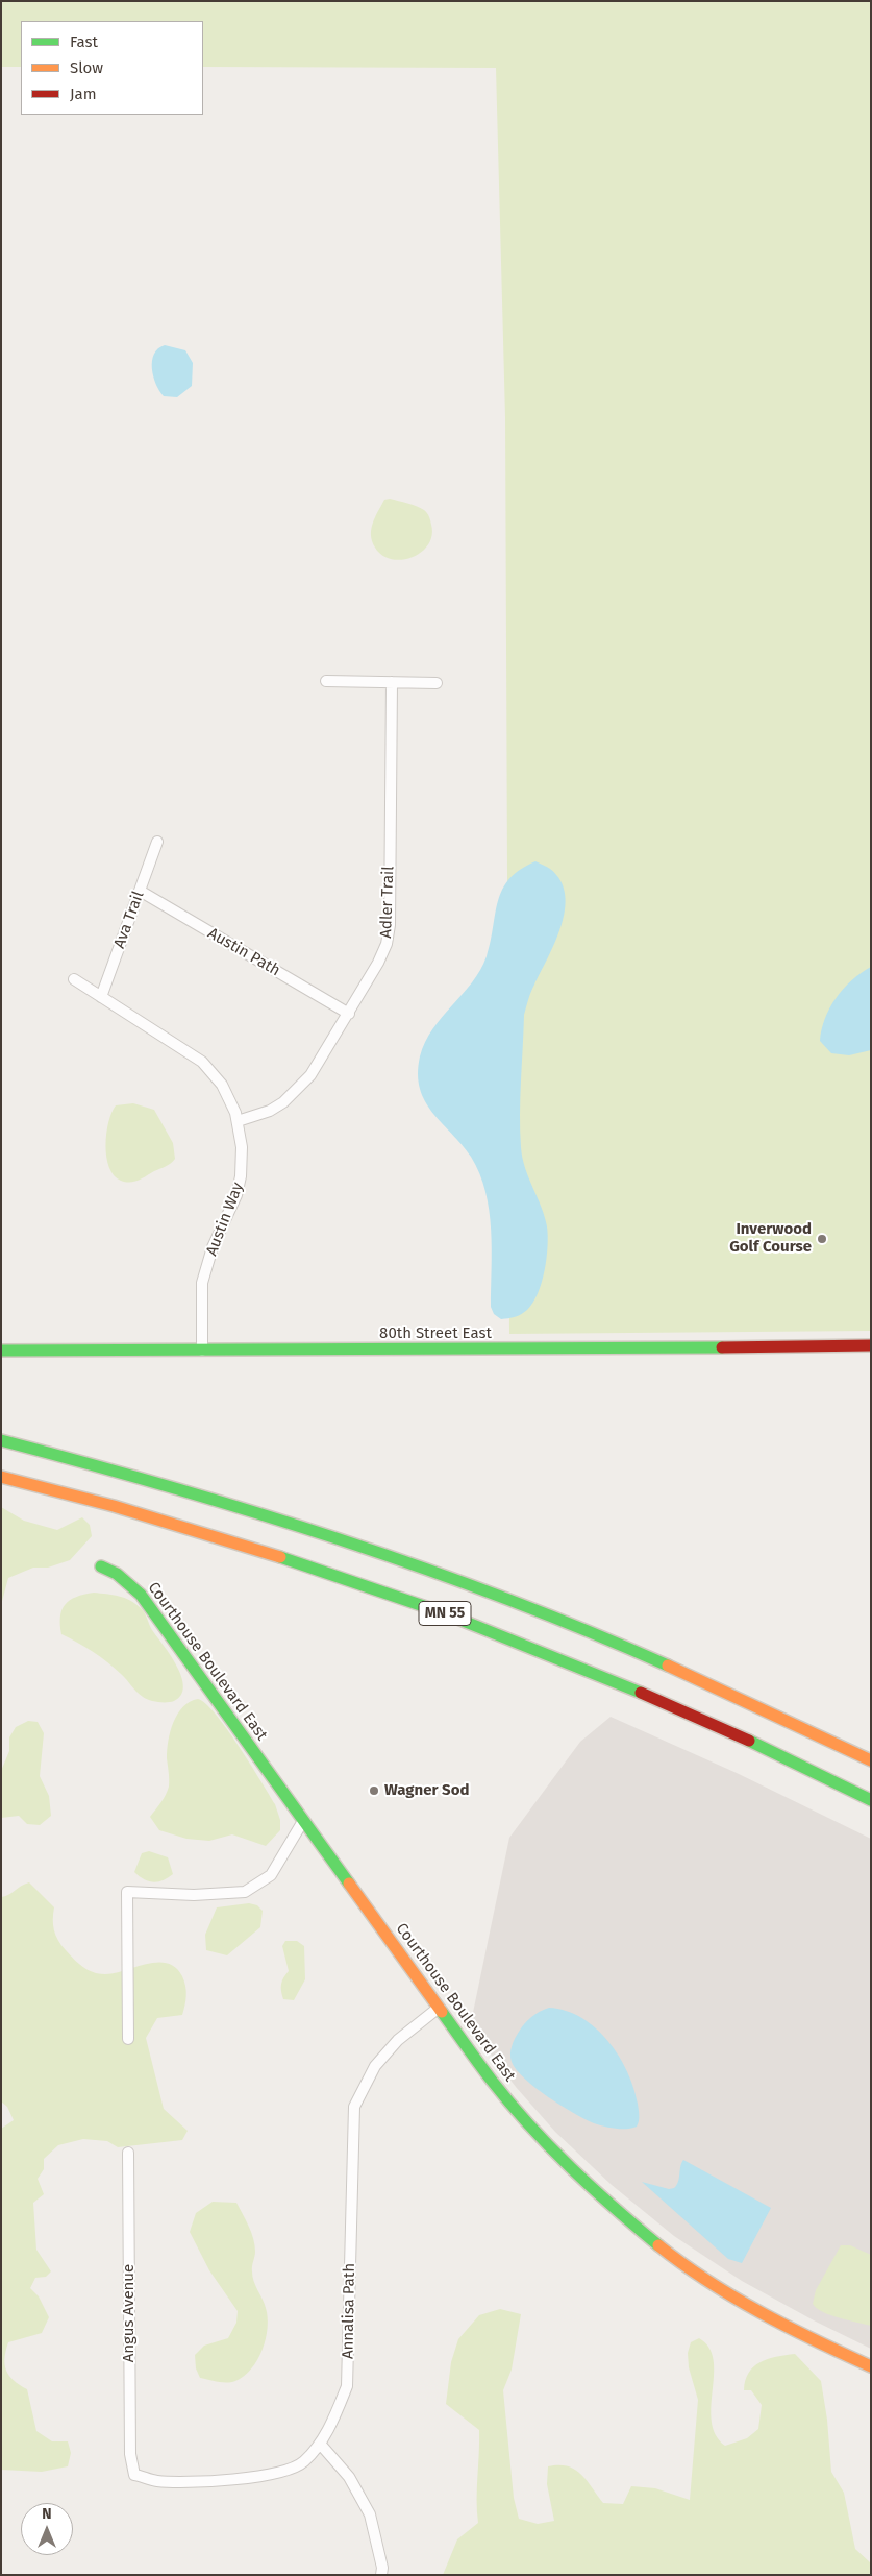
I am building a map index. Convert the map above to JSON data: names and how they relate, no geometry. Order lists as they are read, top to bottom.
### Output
{
  "streets": {
    "main road": ["80th Street East", "MN 55", "Courthouse Boulevard East"],
    "street": [
      "Adler Trail",
      "Ava Trail",
      "Austin Path",
      "Austin Way",
      "Annalisa Path",
      "Angus Avenue"
    ]
  },
  "crossings": [
    ["Adler Trail", "Austin Path"],
    ["Adler Trail", "Austin Way"],
    ["Ava Trail", "Austin Path"],
    ["Ava Trail", "Austin Way"],
    ["Austin Way", "80th Street East"],
    ["Courthouse Boulevard East", "Annalisa Path"],
    ["Annalisa Path", "Angus Avenue"]
  ],
  "places": ["Inverwood Golf Course", "Wagner Sod"],
  "legend": ["Fast", "Slow", "Jam"],
  "north": "top"
}
